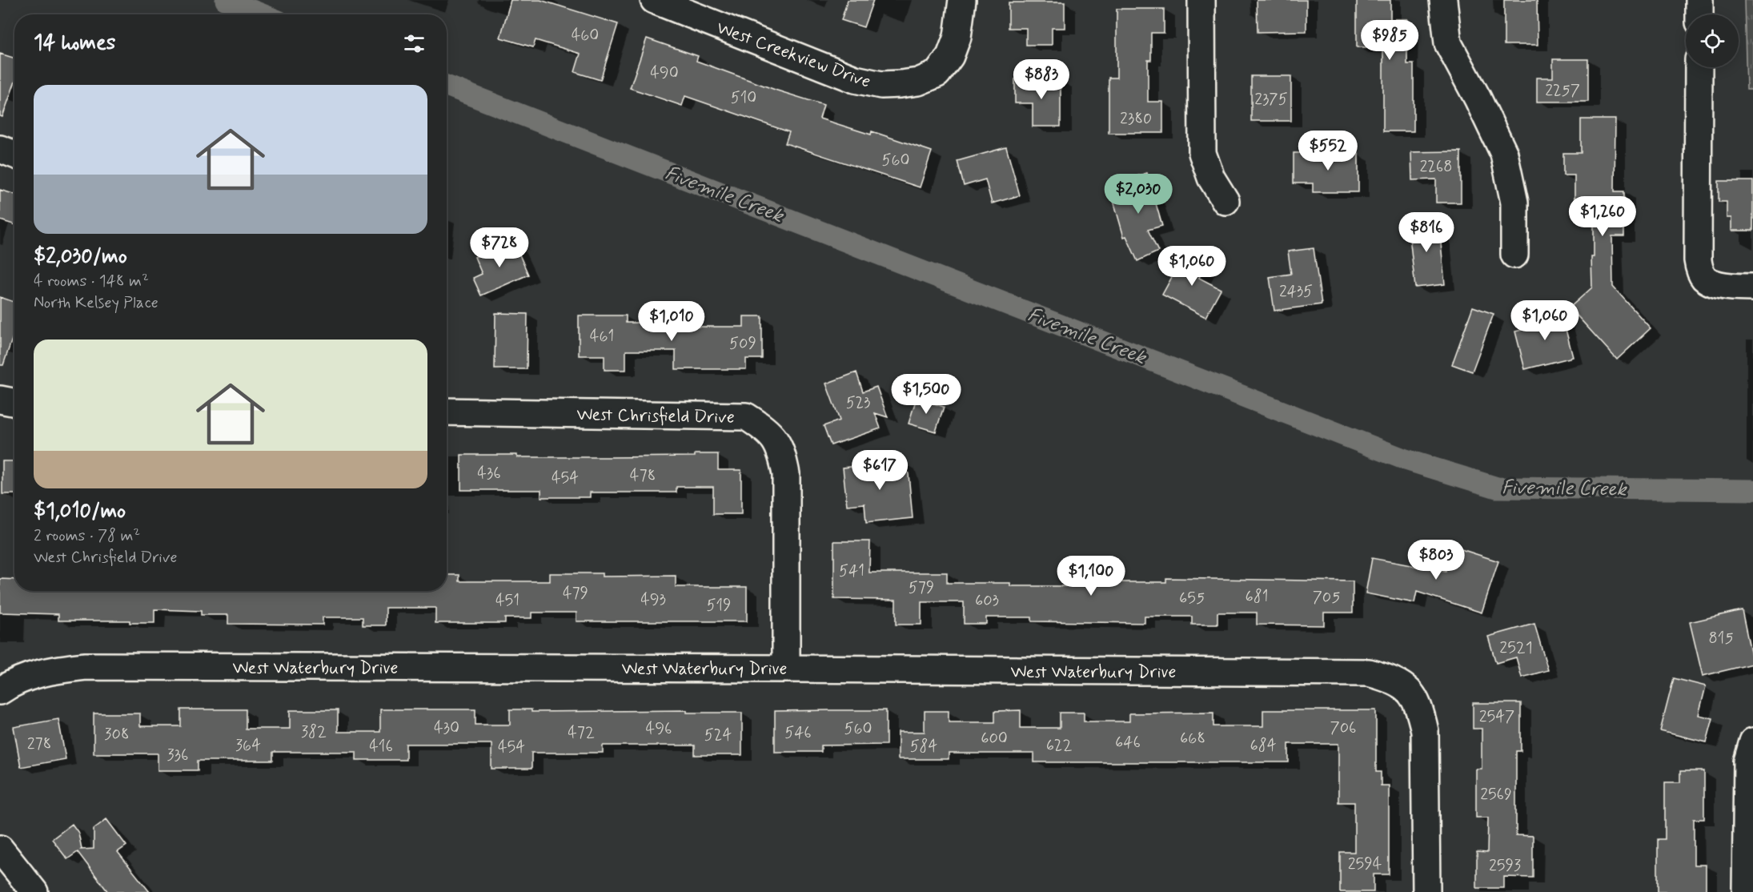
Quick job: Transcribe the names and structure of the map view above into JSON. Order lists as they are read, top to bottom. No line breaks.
{"streets":{"street":["West Creekview Drive","West Chrisfield Drive","West Waterbury Drive"]},"crossings":[["West Chrisfield Drive","West Waterbury Drive"]],"water":["Fivemile Creek"],"house_numbers":["460","490","2257","510","2375","2380","560","2268","2435","461","509","523","436","478","454","541","579","479","681","705","655","493","451","603","519","815","2521","2547","430","706","496","560","382","472","546","308","524","600","668","646","278","364","622","684","416","584","454","336","2569","2594","2593"],"page":{"heading":"14 homes","price":["$985","$883","$552","$2,030","$1,260","$816","$728","$1,060","$1,060","$1,010","$1,500","$617","$803","$1,100"],"list":[{"name":"$2,030/mo","note":"4 rooms · 148 m² · North Kelsey Place"},{"name":"$1,010/mo","note":"2 rooms · 78 m² · West Chrisfield Drive"}]}}
